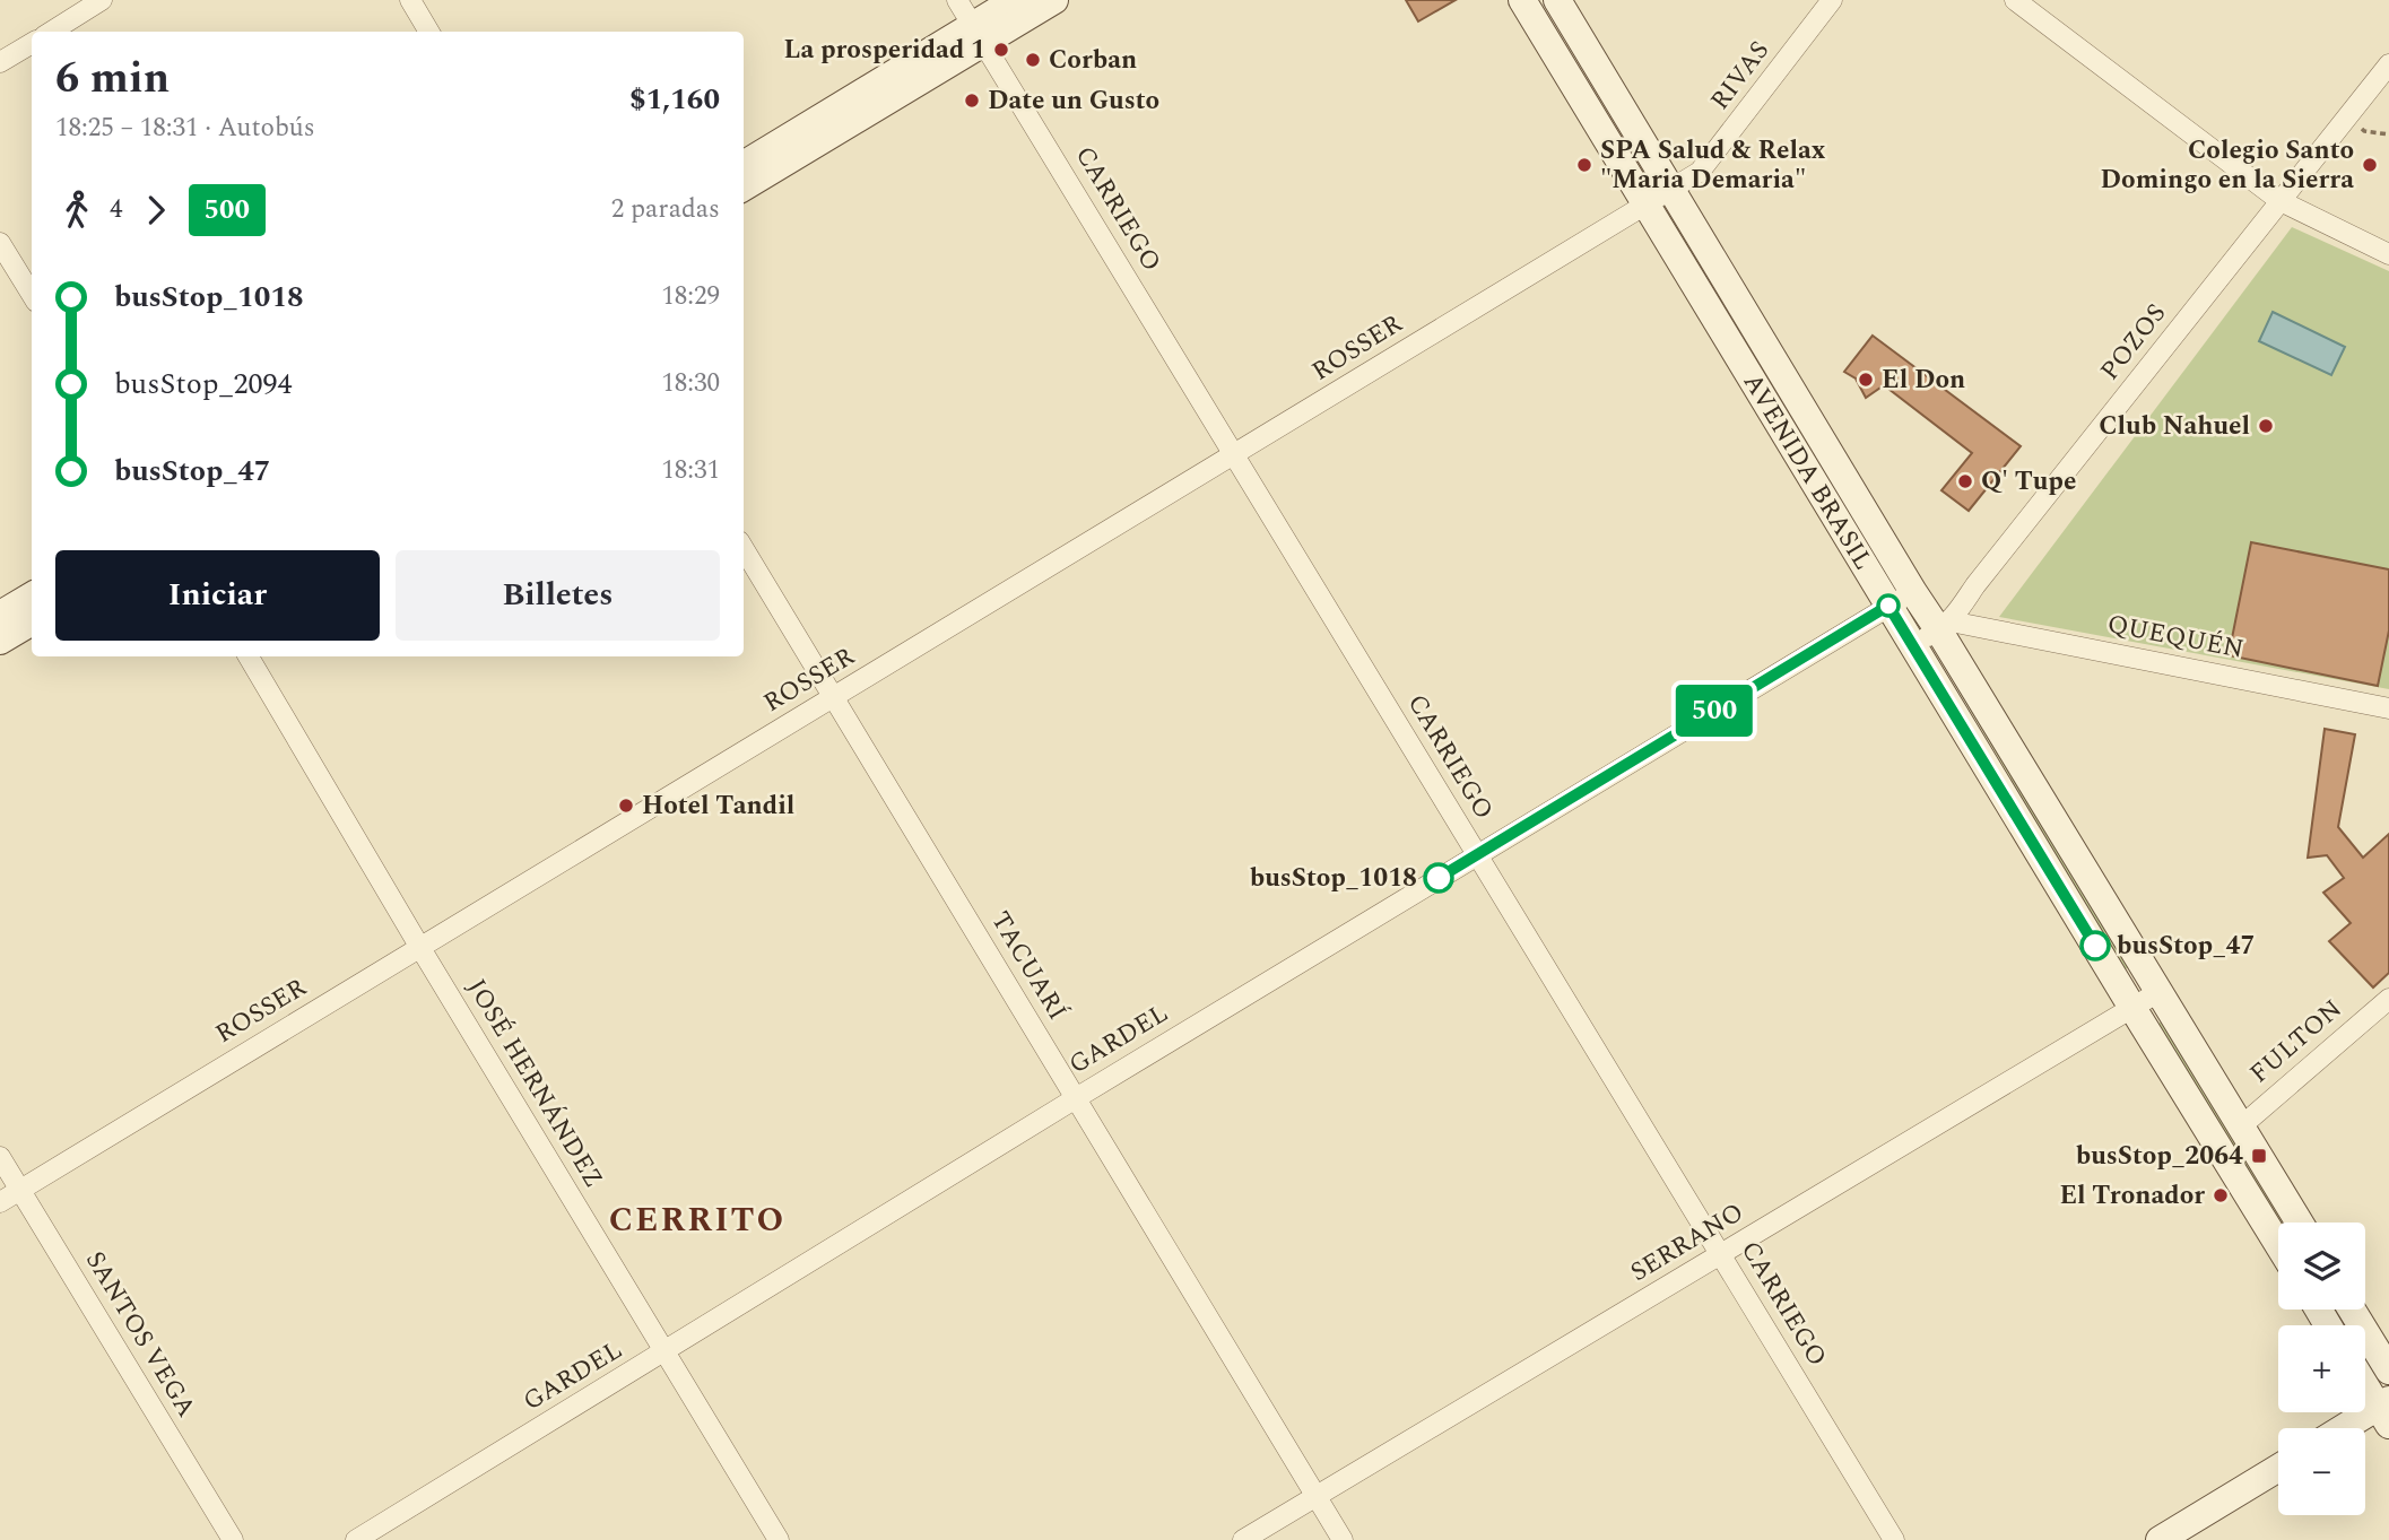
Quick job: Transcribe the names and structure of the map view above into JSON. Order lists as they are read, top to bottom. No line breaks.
{"streets":{"main road":["AVENIDA BRASIL"],"street":["RIVAS","CARRIEGO","POZOS","ROSSER","QUEQUÉN","TACUARÍ","GARDEL","FULTON","JOSÉ HERNÁNDEZ","SERRANO","SANTOS VEGA"]},"crossings":[["RIVAS","ROSSER"],["RIVAS","AVENIDA BRASIL"],["CARRIEGO","ROSSER"],["CARRIEGO","GARDEL"],["CARRIEGO","SERRANO"],["POZOS","AVENIDA BRASIL"],["POZOS","QUEQUÉN"],["ROSSER","AVENIDA BRASIL"],["ROSSER","TACUARÍ"],["ROSSER","JOSÉ HERNÁNDEZ"],["ROSSER","SANTOS VEGA"],["AVENIDA BRASIL","QUEQUÉN"],["AVENIDA BRASIL","GARDEL"],["AVENIDA BRASIL","FULTON"],["AVENIDA BRASIL","SERRANO"],["TACUARÍ","GARDEL"],["TACUARÍ","SERRANO"],["GARDEL","JOSÉ HERNÁNDEZ"]],"districts":["CERRITO"],"places":{"other":["La prosperidad 1","Corban","Date un Gusto","SPA Salud & Relax \"Maria Demaria\"","Colegio Santo Domingo en la Sierra","El Don","Club Nahuel","Q' Tupe","Hotel Tandil","busStop_1018","busStop_47","El Tronador"],"transit":["busStop_2064"]},"lines":["bus line 500"],"page":{"on_map":"500","heading":["6 min","18:25 – 18:31 · Autobús","$1,160"],"legs":["4","500","2 paradas"],"list":[{"name":"busStop_1018","value":"18:29"},{"name":"busStop_2094","value":"18:30"},{"name":"busStop_47","value":"18:31"}],"buttons":["Iniciar","Billetes"],"map_buttons":["+","−"]}}
